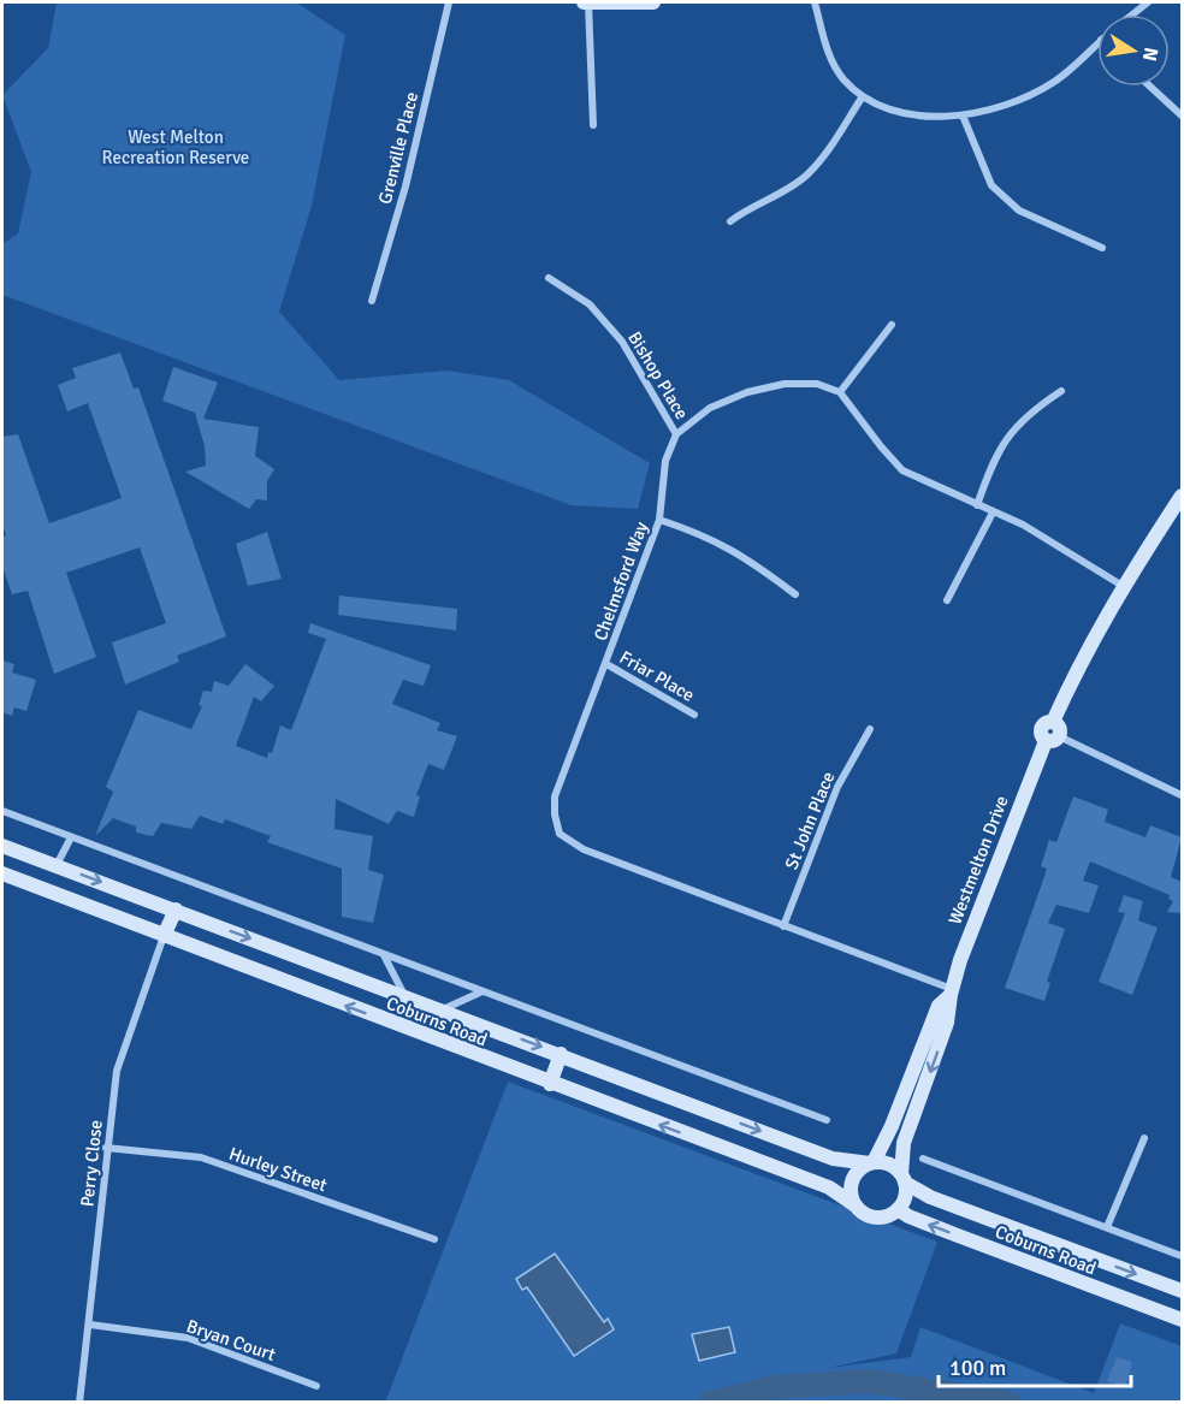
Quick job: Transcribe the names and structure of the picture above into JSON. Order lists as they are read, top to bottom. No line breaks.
{"streets":{"street":["Grenville Place","Bishop Place","Chelmsford Way","Friar Place","St John Place","Westmelton Drive","Coburns Road","Perry Close","Hurley Street","Bryan Court"]},"crossings":[["Bishop Place","Chelmsford Way"],["Chelmsford Way","Friar Place"],["Chelmsford Way","St John Place"],["Chelmsford Way","Westmelton Drive"],["Westmelton Drive","Coburns Road"],["Coburns Road","Perry Close"],["Perry Close","Hurley Street"],["Perry Close","Bryan Court"]],"parks":["West Melton Recreation Reserve"],"scale_bar":"100 m","north":"right"}
